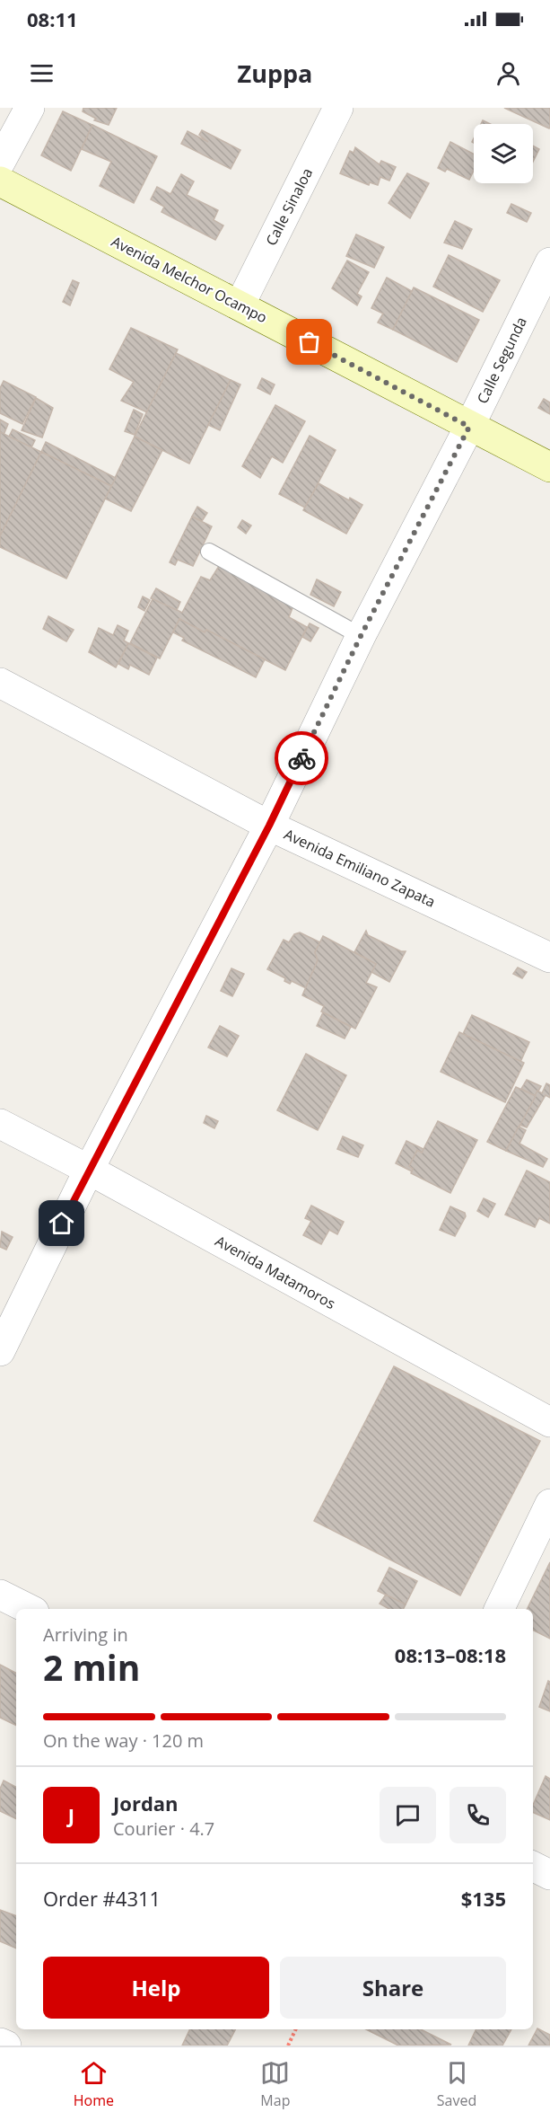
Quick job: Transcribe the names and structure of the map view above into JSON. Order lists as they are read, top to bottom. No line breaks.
{"streets":{"main road":["Avenida Melchor Ocampo"],"street":["Calle Sinaloa","Calle Segunda","Avenida Emiliano Zapata","Avenida Matamoros"]},"crossings":[["Calle Sinaloa","Avenida Melchor Ocampo"],["Avenida Melchor Ocampo","Calle Segunda"],["Calle Segunda","Avenida Emiliano Zapata"],["Calle Segunda","Avenida Matamoros"]],"page":{"status":"08:11","header":"Zuppa","heading":["2 min","Arriving in","08:13–08:18"],"panel":["Jordan","Courier · 4.7","Order #4311","$135"],"bar":"On the way · 120 m","round":"J","buttons":["Help","Share"],"tabs":["Home","Map","Saved"]}}
